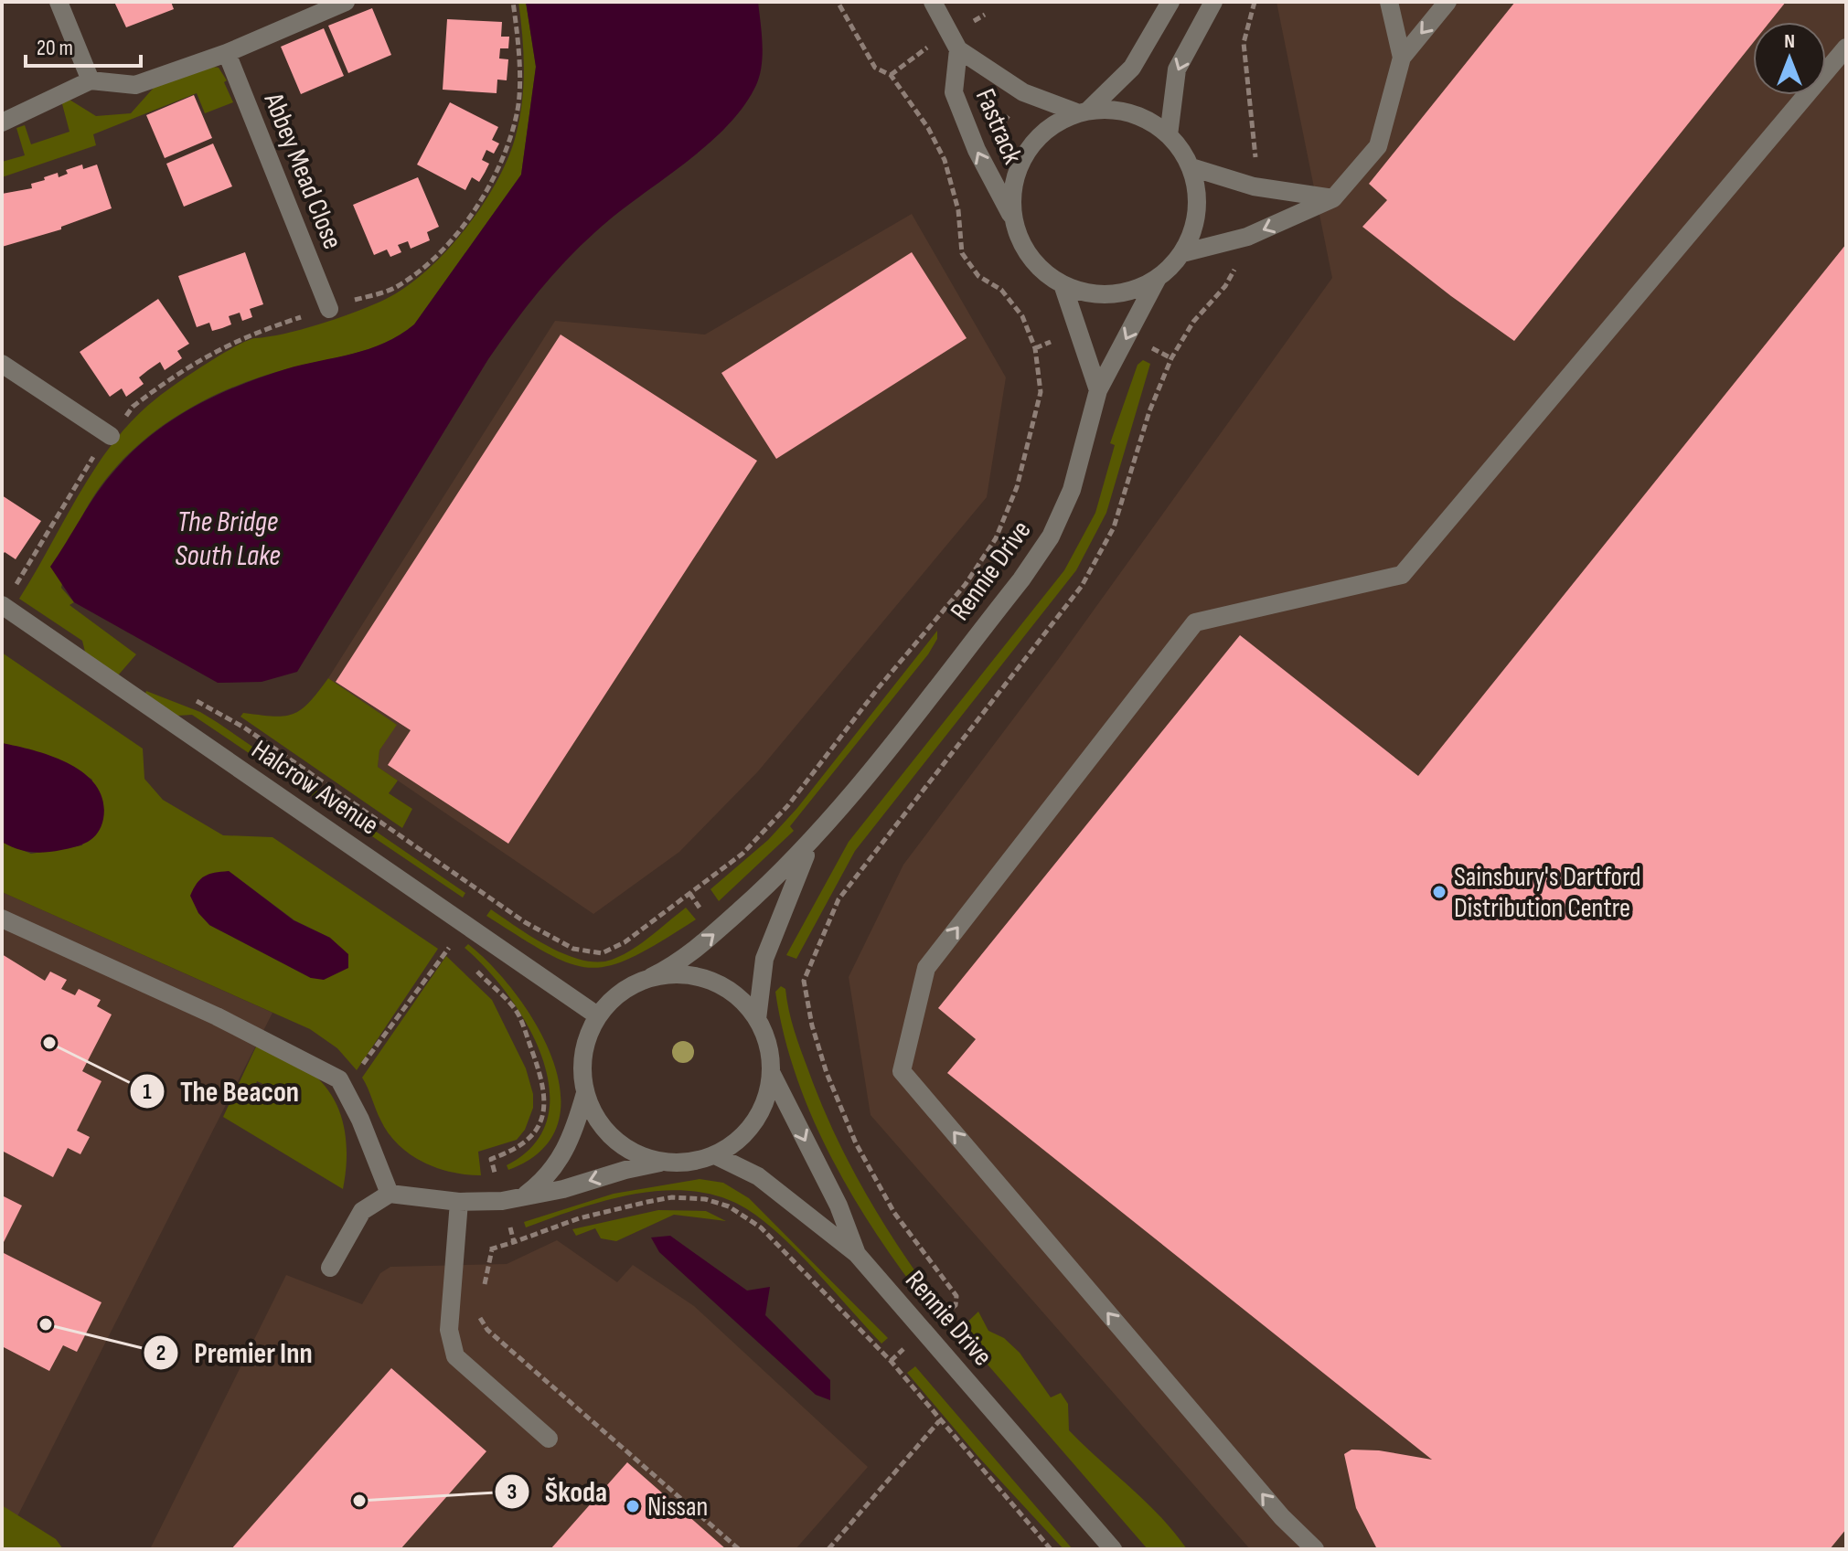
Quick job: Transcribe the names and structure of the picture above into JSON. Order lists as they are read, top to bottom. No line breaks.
{"streets":{"street":["Fastrack","Abbey Mead Close","Rennie Drive","Halcrow Avenue"]},"crossings":[["Fastrack","Rennie Drive"],["Rennie Drive","Halcrow Avenue"]],"one_way":["Fastrack"],"water":["The Bridge South Lake"],"places":["Sainsbury's Dartford Distribution Centre","The Beacon","Premier Inn","Škoda","Nissan"],"scale_bar":"20 m","north":"top"}
